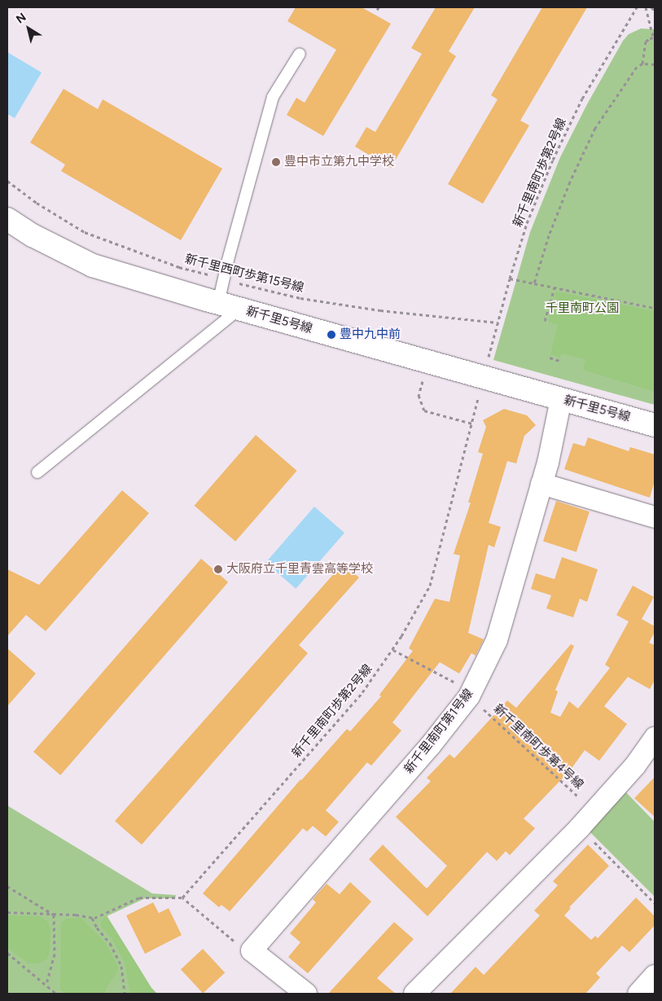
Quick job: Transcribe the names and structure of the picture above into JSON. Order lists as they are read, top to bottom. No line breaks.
{"streets":{"street":["新千里5号線","新千里南町第1号線"],"path":["新千里南町歩第2号線","新千里西町歩第15号線","新千里南町歩第4号線"]},"crossings":[["新千里南町歩第2号線","新千里西町歩第15号線"],["新千里南町歩第2号線","新千里南町歩第4号線"],["新千里5号線","新千里南町第1号線"],["新千里南町第1号線","新千里南町歩第4号線"]],"parks":["千里南町公園"],"places":["豊中市立第九中学校","豊中九中前","大阪府立千里青雲高等学校"],"north":"top left"}
